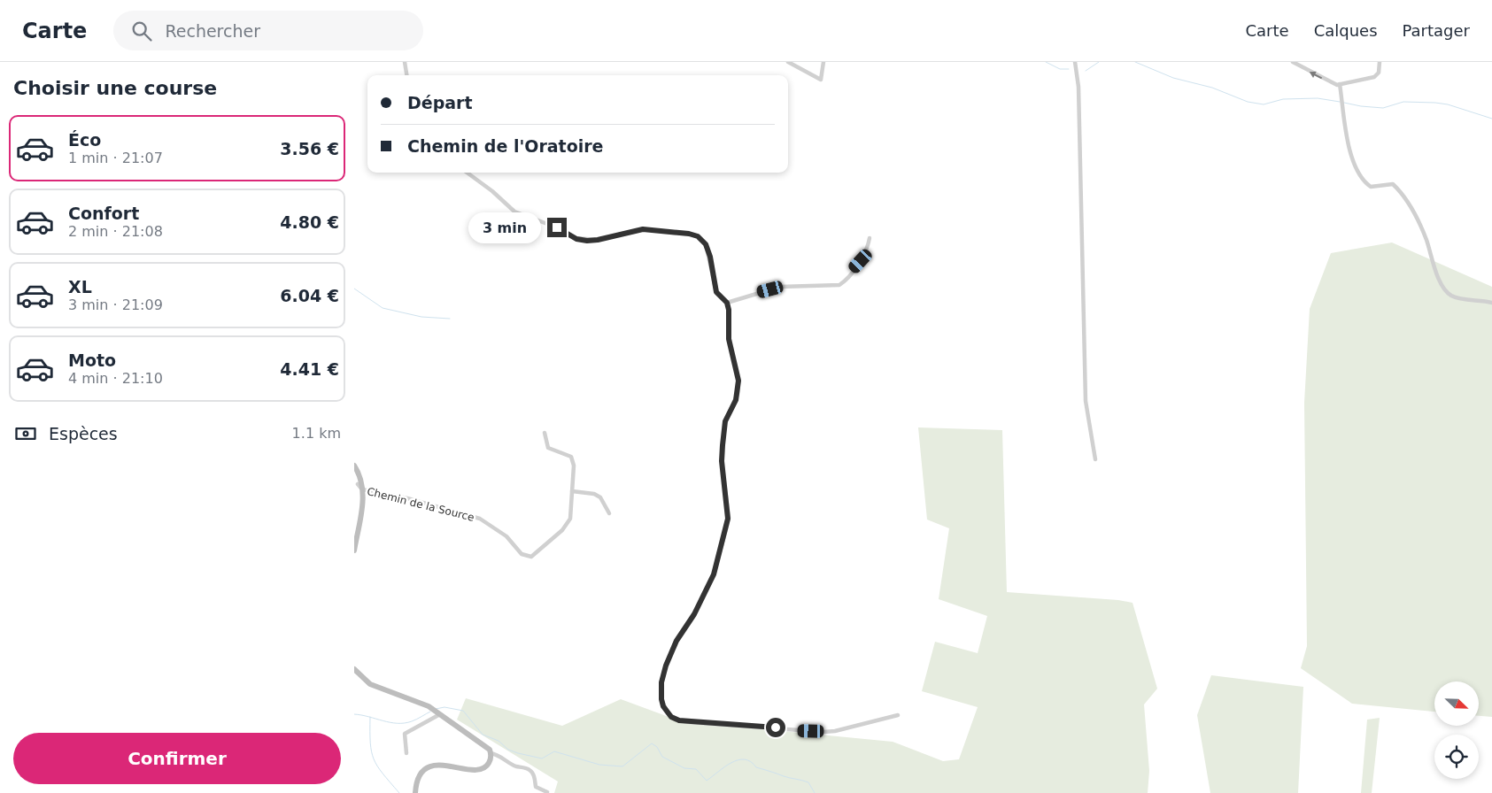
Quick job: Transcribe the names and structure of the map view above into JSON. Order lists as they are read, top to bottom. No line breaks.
{"streets":{"street":["Chemin de la Source"]},"north":"bottom right","page":{"header":"Carte","search":"Rechercher","nav":["Carte","Calques","Partager"],"heading":"Choisir une course","banner":["Départ","Chemin de l'Oratoire"],"list":[{"name":"Éco","note":"1 min · 21:07","value":"3.56 €"},{"name":"Confort","note":"2 min · 21:08","value":"4.80 €"},{"name":"XL","note":"3 min · 21:09","value":"6.04 €"},{"name":"Moto","note":"4 min · 21:10","value":"4.41 €"}],"bubble":"3 min","pay":["Espèces","1.1 km"],"buttons":"Confirmer"}}
